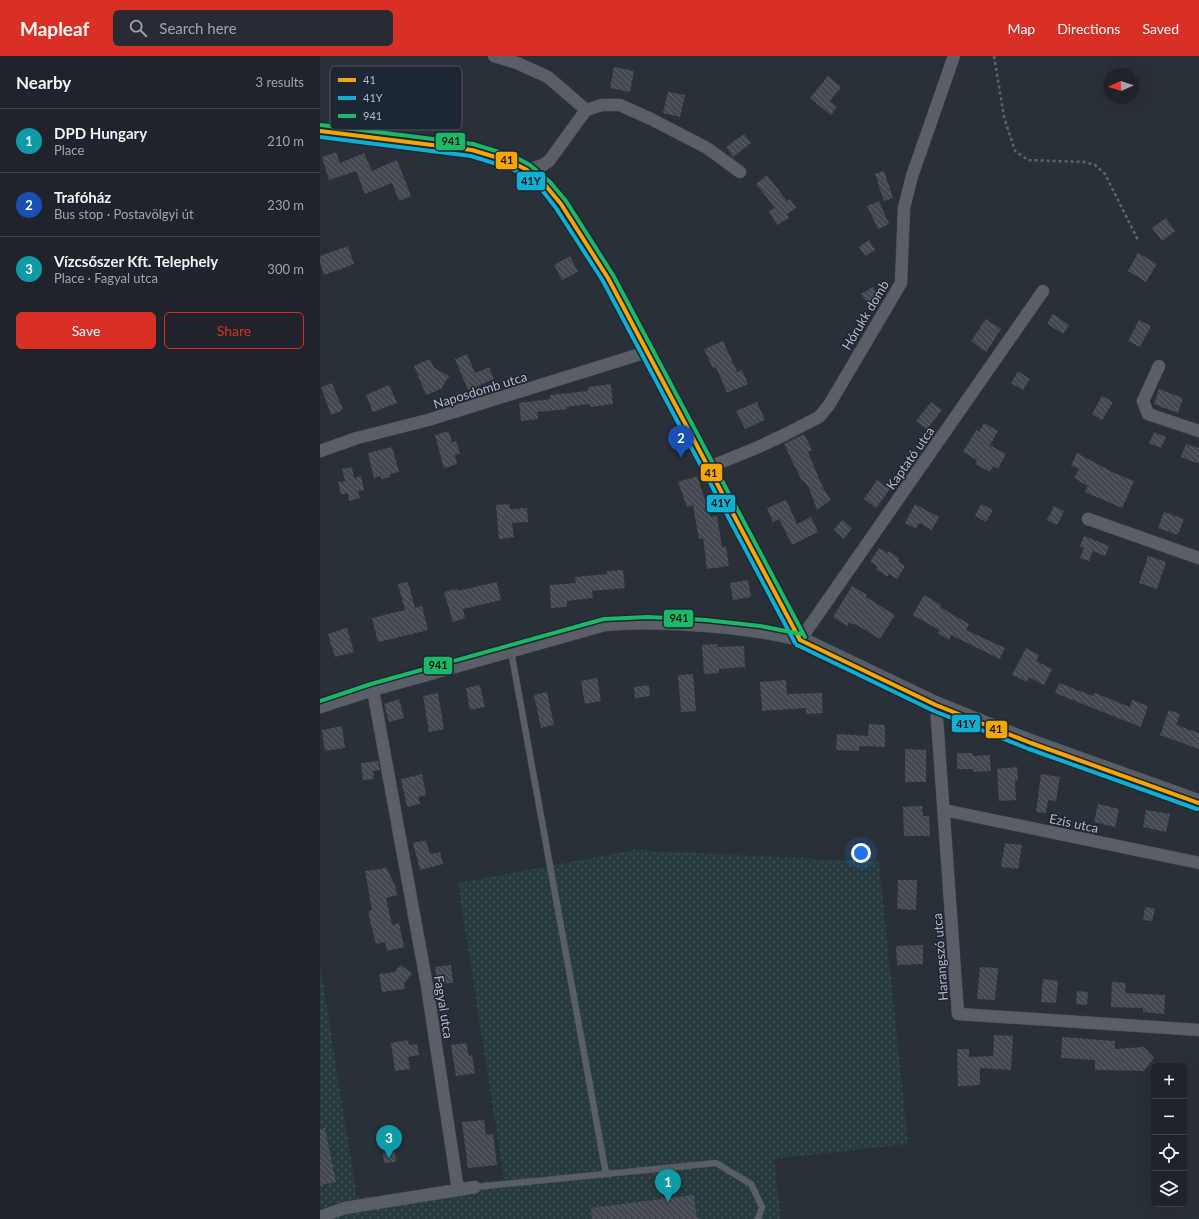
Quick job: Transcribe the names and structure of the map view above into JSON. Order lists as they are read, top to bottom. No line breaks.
{"streets":{"street":["Hórukk domb","Naposdomb utca","Kaptató utca","Ezis utca","Harangszó utca","Fagyal utca"]},"crossings":[["Ezis utca","Harangszó utca"]],"lines":["transit line 941","transit line 41","transit line 41Y"],"legend":["41","41Y","941"],"north":"left","page":{"header":"Mapleaf","search":"Search here","nav":["Map","Directions","Saved"],"heading":["Nearby","3 results"],"list":[{"mark":"1","name":"DPD Hungary","note":"Place","value":"210 m"},{"mark":"2","name":"Trafóház","note":"Bus stop · Postavölgyi út","value":"230 m"},{"mark":"3","name":"Vízcsőszer Kft. Telephely","note":"Place · Fagyal utca","value":"300 m"}],"buttons":["Save","Share"],"pins":["2","3","1"],"map_buttons":["+","−"]}}
